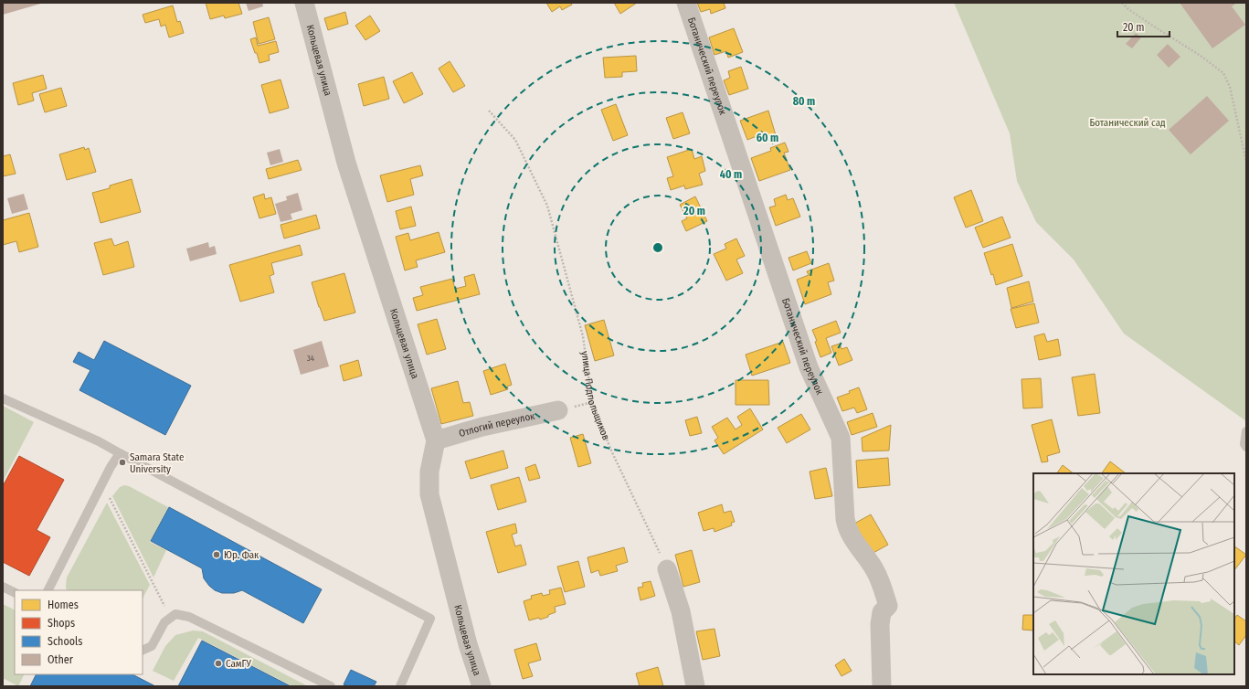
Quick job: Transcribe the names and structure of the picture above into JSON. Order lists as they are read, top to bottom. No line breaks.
{"streets":{"street":["Кольцевая улица","Ботанический переулок","Отлогий переулок"],"path":["улица Подпольщиков"]},"crossings":[["Кольцевая улица","Отлогий переулок"]],"parks":["Ботанический сад"],"places":["Samara State University","Юр. Фак","СамГУ"],"house_numbers":["34"],"legend":["Homes","Shops","Schools","Other"],"scale_bar":"20 m","rings":["80 m","60 m","40 m","20 m"]}
